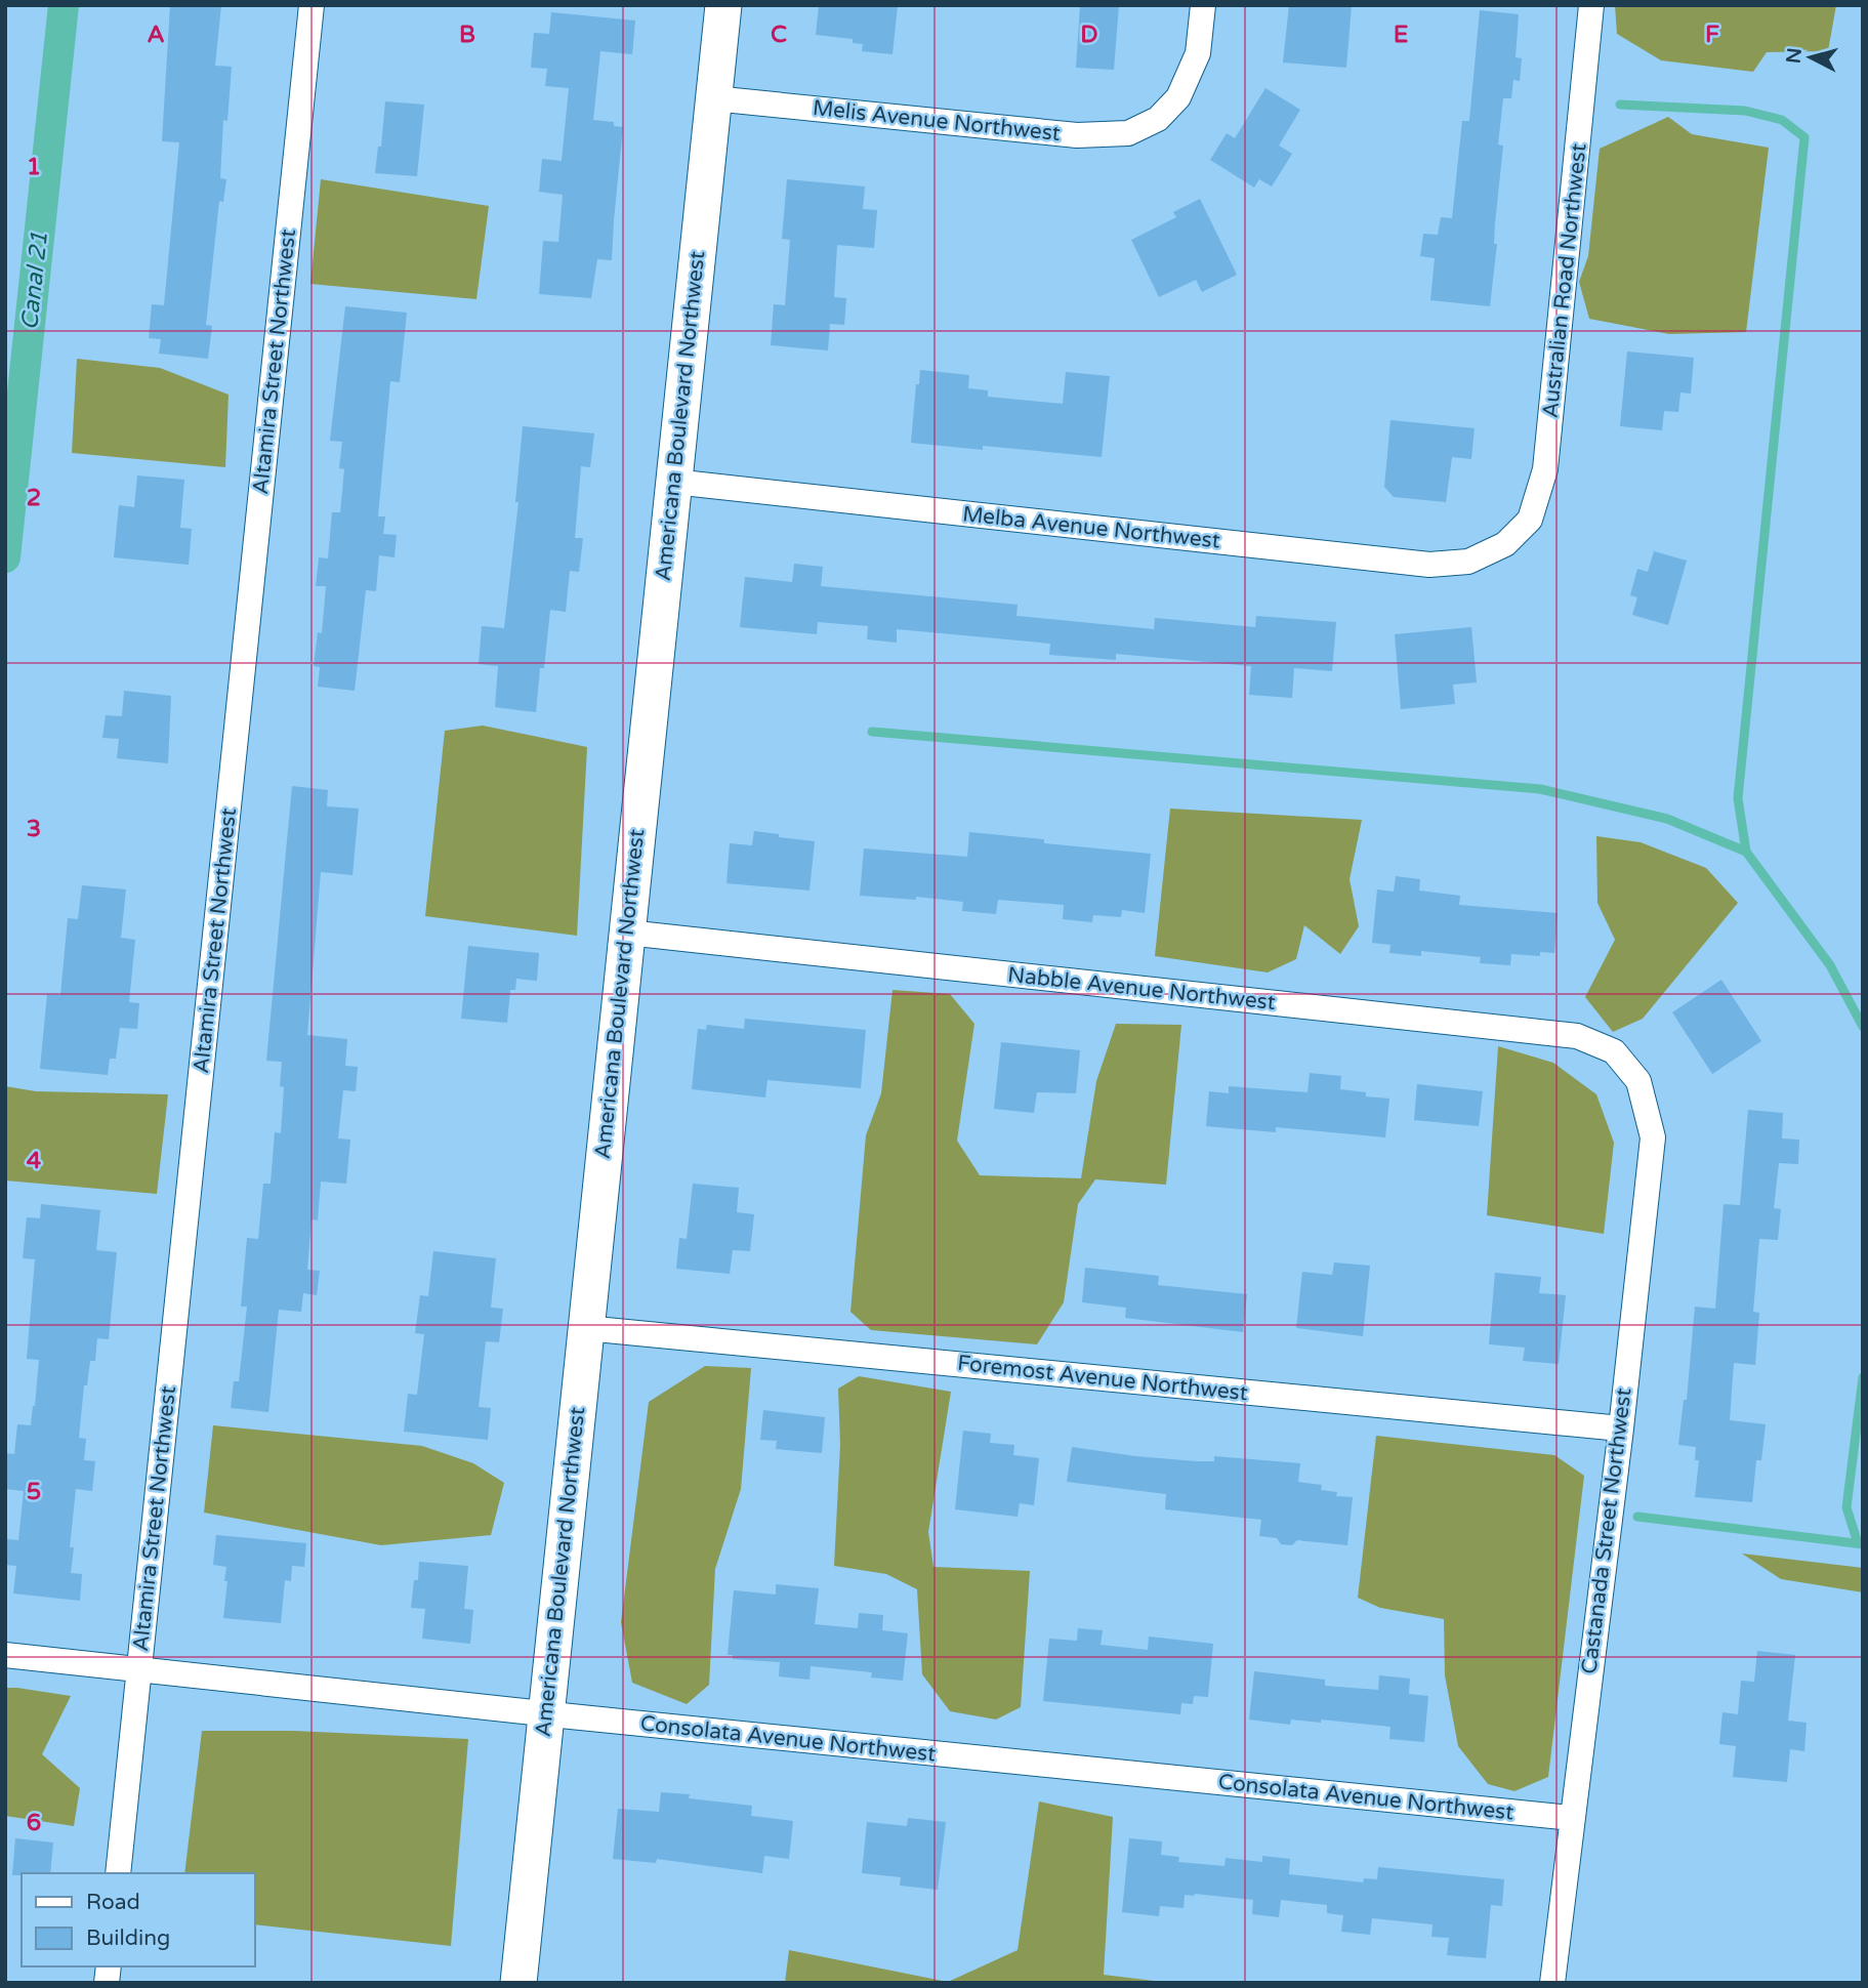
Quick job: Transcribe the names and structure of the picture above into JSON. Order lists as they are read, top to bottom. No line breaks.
{"streets":{"street":["Melis Avenue Northwest","Australian Road Northwest","Altamira Street Northwest","Americana Boulevard Northwest","Melba Avenue Northwest","Nabble Avenue Northwest","Foremost Avenue Northwest","Castanada Street Northwest","Consolata Avenue Northwest"]},"crossings":[["Melis Avenue Northwest","Americana Boulevard Northwest"],["Australian Road Northwest","Melba Avenue Northwest"],["Altamira Street Northwest","Consolata Avenue Northwest"],["Americana Boulevard Northwest","Melba Avenue Northwest"],["Americana Boulevard Northwest","Nabble Avenue Northwest"],["Americana Boulevard Northwest","Foremost Avenue Northwest"],["Americana Boulevard Northwest","Consolata Avenue Northwest"],["Nabble Avenue Northwest","Castanada Street Northwest"],["Foremost Avenue Northwest","Castanada Street Northwest"],["Castanada Street Northwest","Consolata Avenue Northwest"]],"water":["Canal 21"],"legend":["Road","Building"],"north":"left","grid":{"columns":["A","B","C","D","E","F"],"rows":["1","2","3","4","5","6"]}}
